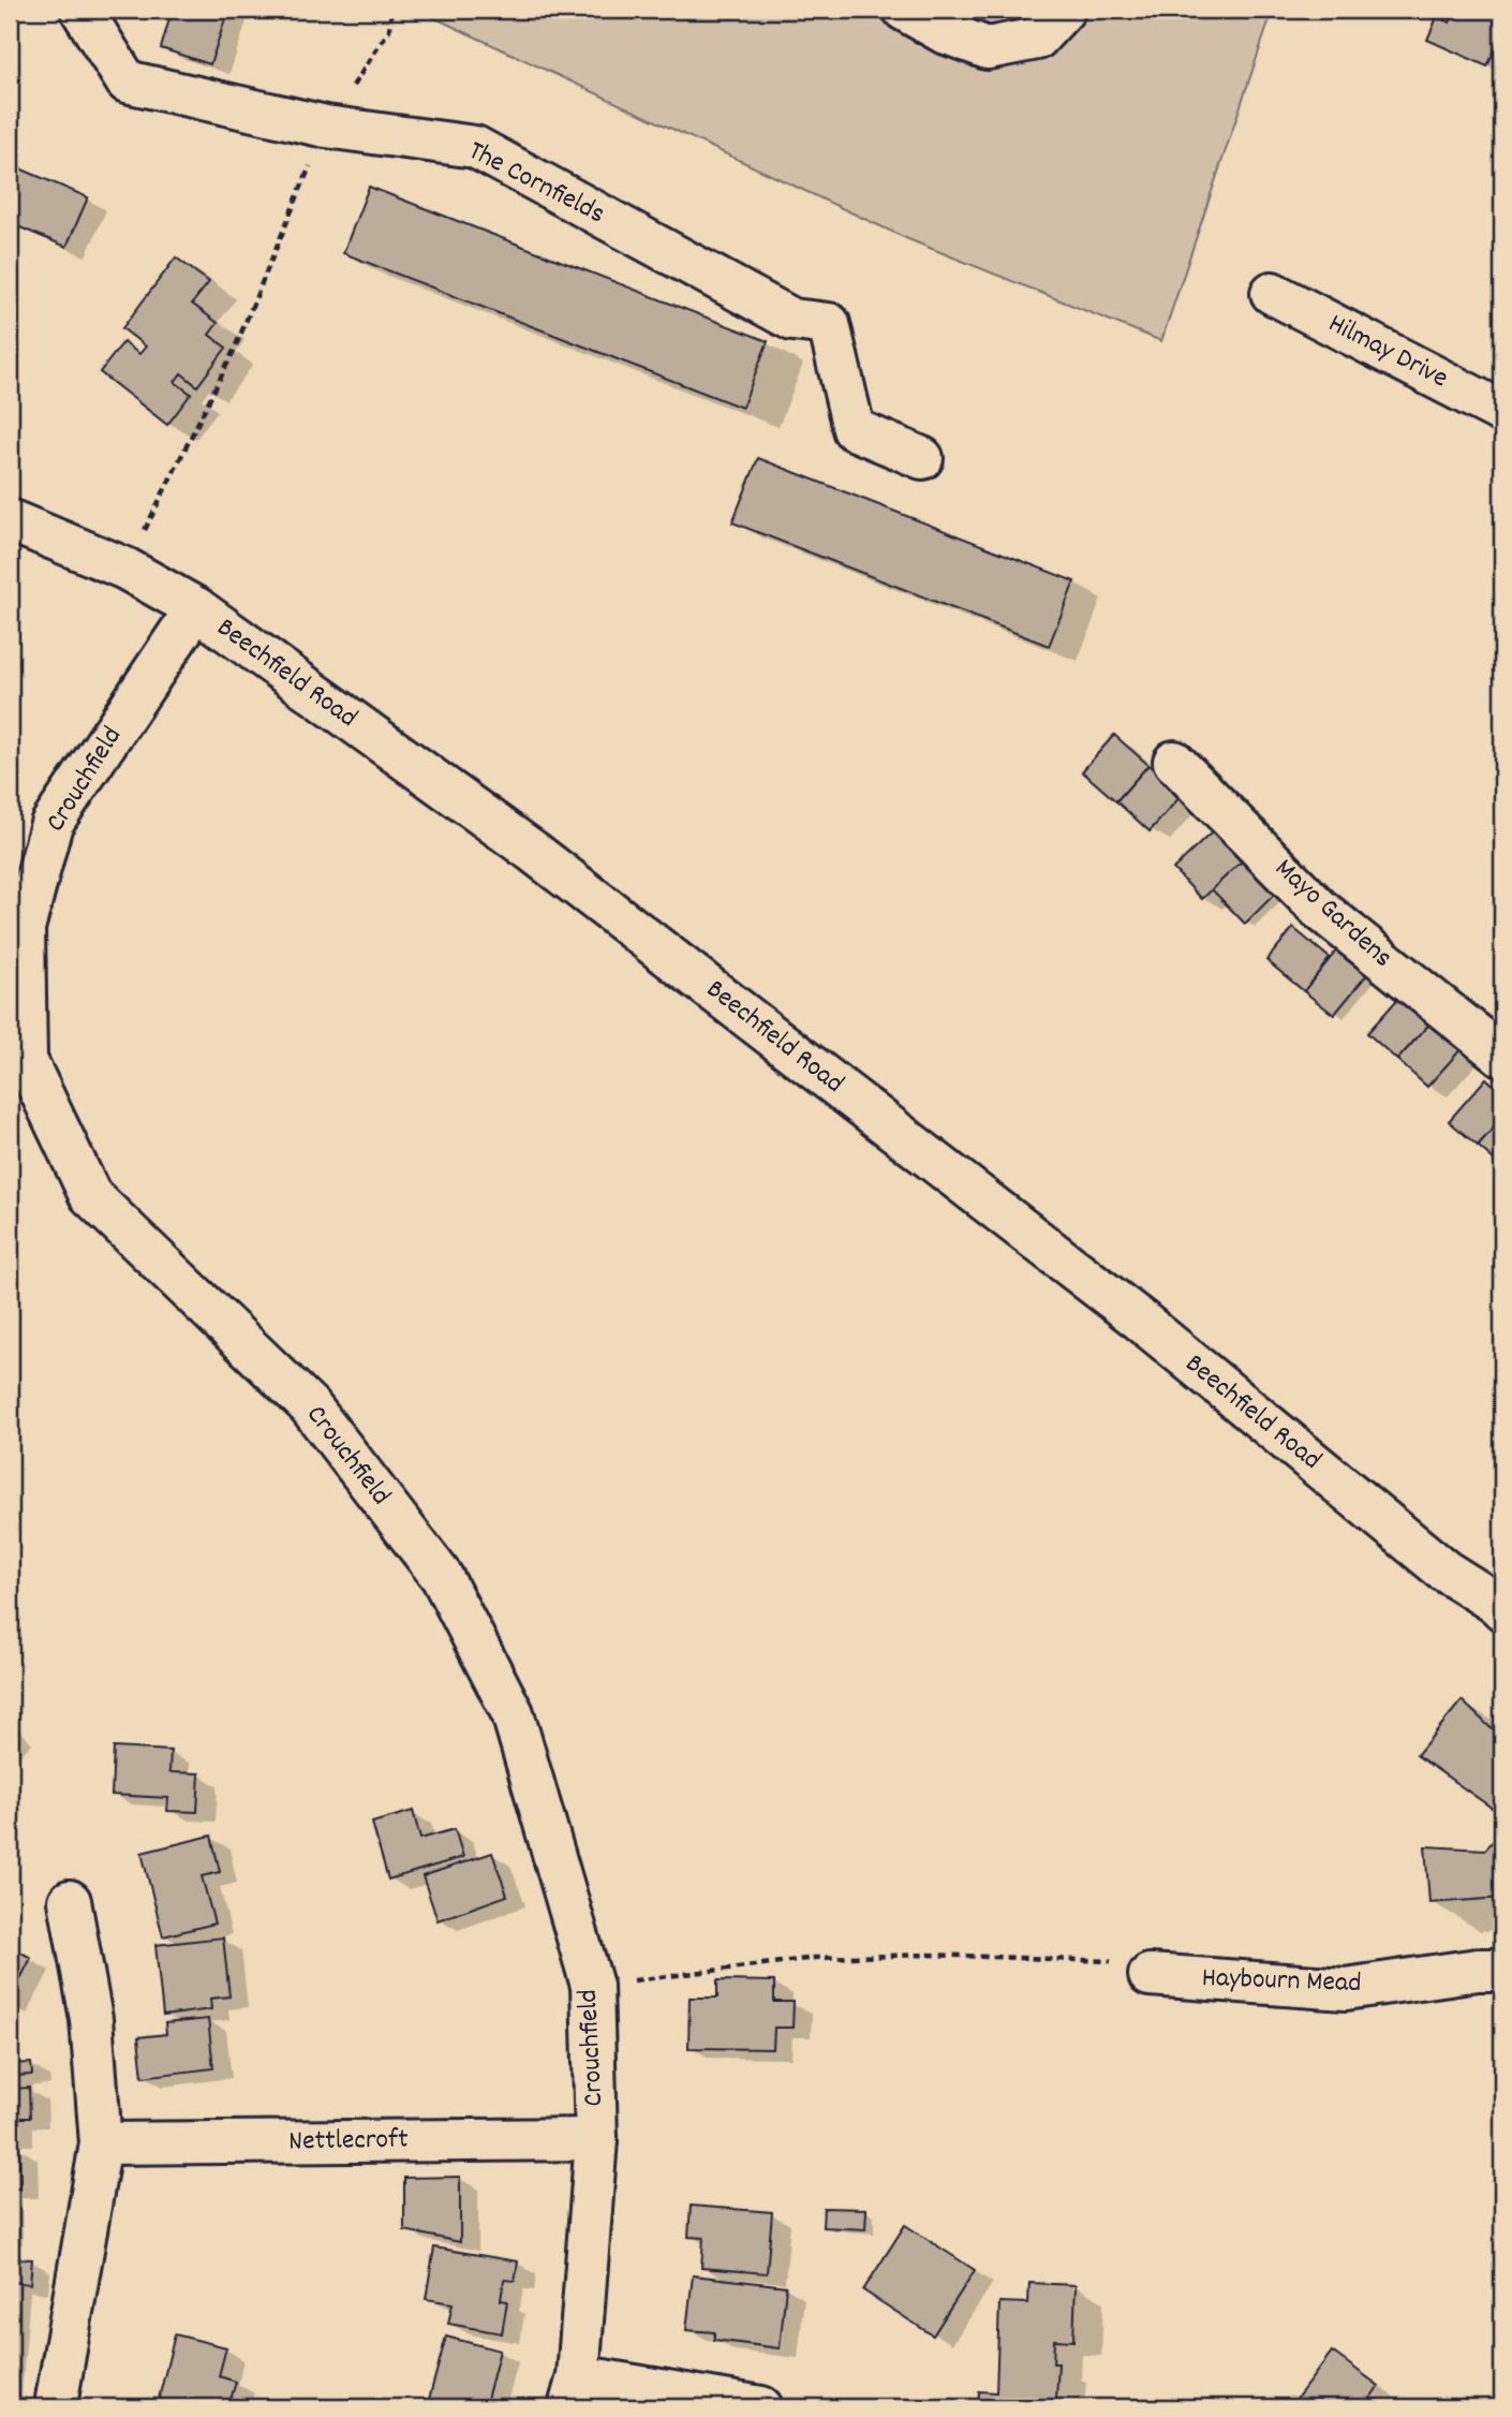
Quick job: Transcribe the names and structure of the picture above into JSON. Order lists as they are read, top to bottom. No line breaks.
{"streets":{"street":["The Cornfields","Hilmay Drive","Beechfield Road","Crouchfield","Mayo Gardens","Haybourn Mead","Nettlecroft"]},"crossings":[["Beechfield Road","Crouchfield"],["Crouchfield","Nettlecroft"]]}
